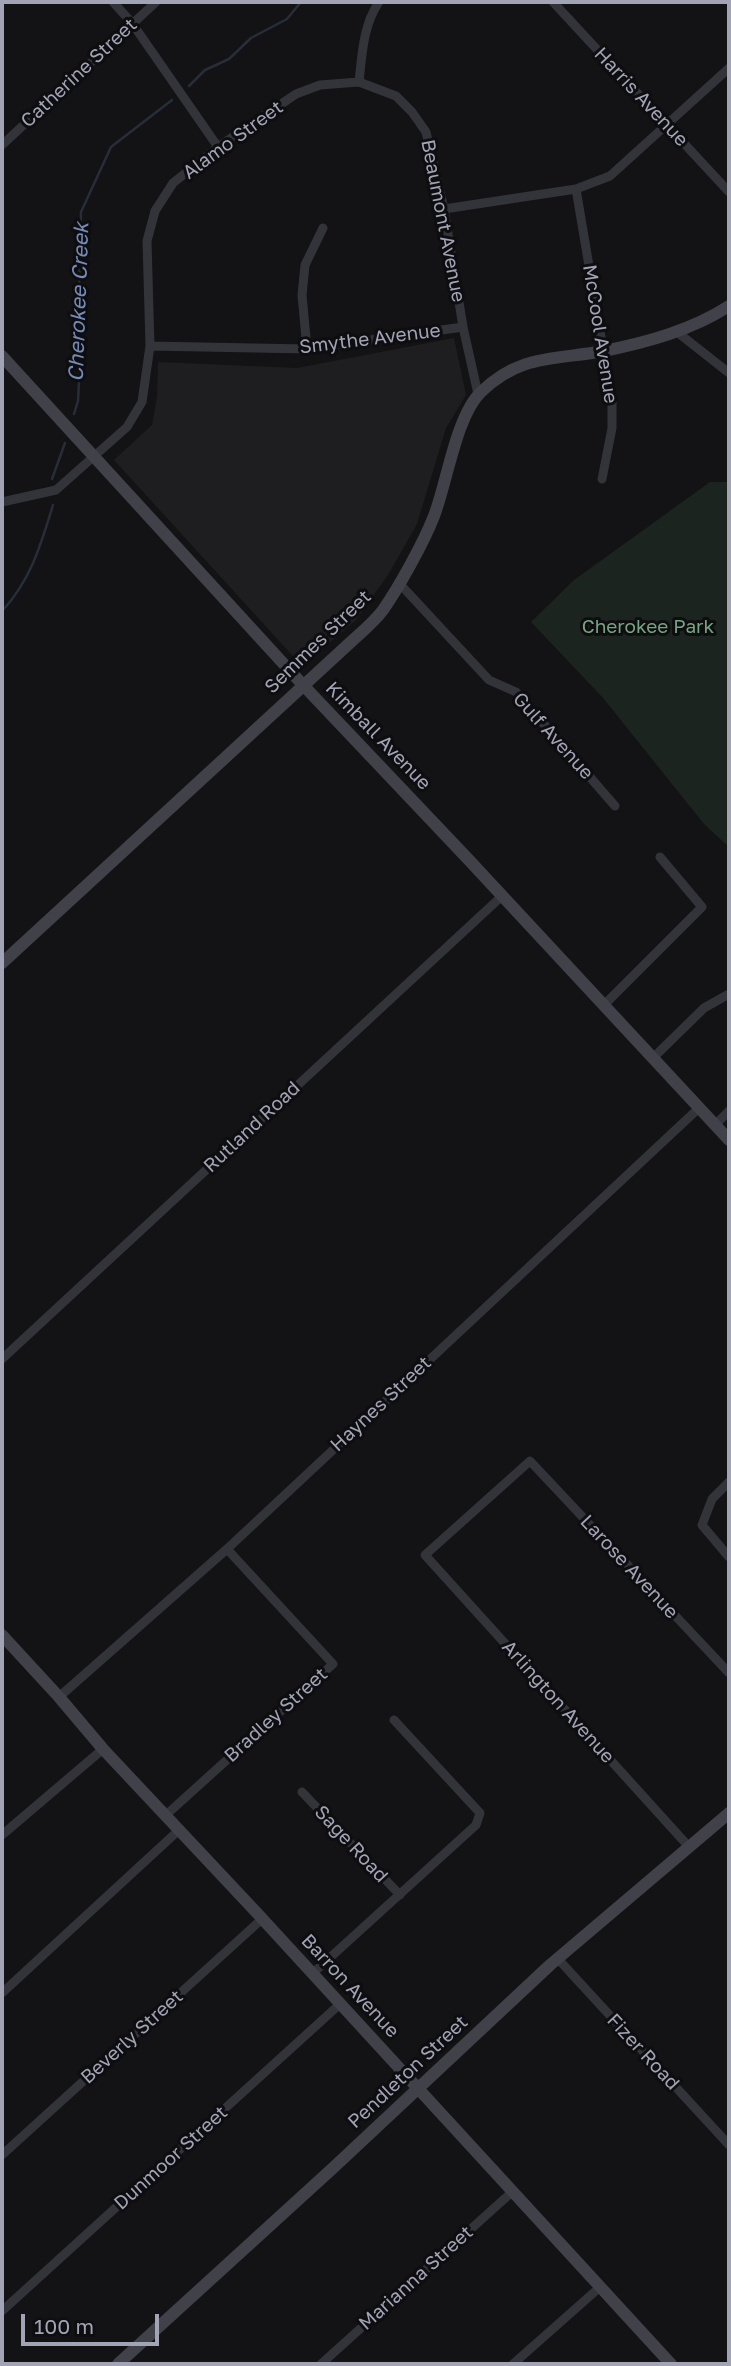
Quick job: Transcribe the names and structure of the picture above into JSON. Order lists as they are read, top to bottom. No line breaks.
{"streets":{"main road":["Semmes Street","Kimball Avenue","Barron Avenue","Pendleton Street"],"street":["Catherine Street","Harris Avenue","Alamo Street","Beaumont Avenue","McCool Avenue","Smythe Avenue","Gulf Avenue","Rutland Road","Haynes Street","Larose Avenue","Arlington Avenue","Bradley Street","Sage Road","Beverly Street","Fizer Road","Dunmoor Street","Marianna Street"]},"crossings":[["Alamo Street","Beaumont Avenue"],["Alamo Street","Smythe Avenue"],["Alamo Street","Kimball Avenue"],["Beaumont Avenue","Smythe Avenue"],["Beaumont Avenue","Semmes Street"],["McCool Avenue","Semmes Street"],["Semmes Street","Kimball Avenue"],["Semmes Street","Gulf Avenue"],["Kimball Avenue","Rutland Road"],["Kimball Avenue","Haynes Street"],["Haynes Street","Bradley Street"],["Haynes Street","Barron Avenue"],["Larose Avenue","Arlington Avenue"],["Arlington Avenue","Pendleton Street"],["Bradley Street","Barron Avenue"],["Barron Avenue","Beverly Street"],["Barron Avenue","Pendleton Street"],["Barron Avenue","Dunmoor Street"],["Barron Avenue","Marianna Street"],["Fizer Road","Pendleton Street"]],"water":["Cherokee Creek"],"parks":["Cherokee Park"],"scale_bar":"100 m"}
